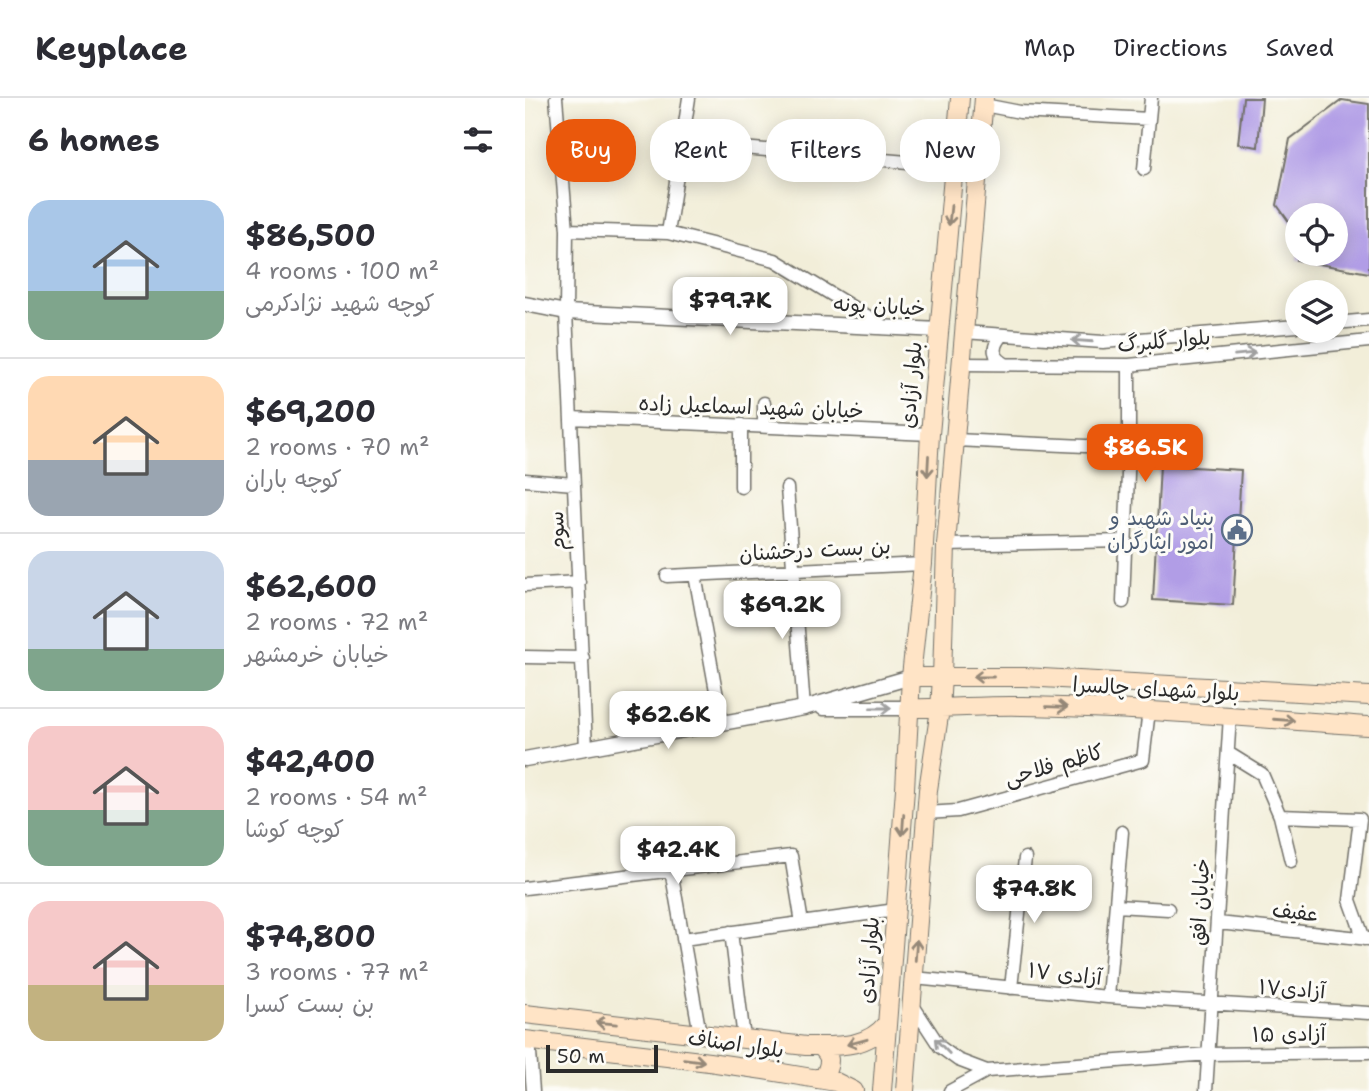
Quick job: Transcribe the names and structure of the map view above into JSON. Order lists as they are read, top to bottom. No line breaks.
{"streets":{"main road":["بلوار آزادی","بلوار شهدای چالسرا","بلوار اصناف"],"street":["خیابان پونه","بلوار گلبرگ","خیابان شهید اسماعیل زاده","سوم","بن بست درخشنان","کاظم فلاحی","خیابان افق","عفیف","آزادی ۱۷","آزادی۱۷","آزادی ۱۵"]},"crossings":[["خیابان پونه","بلوار آزادی"],["خیابان پونه","سوم"],["بلوار آزادی","خیابان شهید اسماعیل زاده"],["بلوار آزادی","بن بست درخشنان"],["بلوار آزادی","بلوار شهدای چالسرا"],["بلوار آزادی","بلوار اصناف"],["خیابان شهید اسماعیل زاده","سوم"],["بلوار شهدای چالسرا","کاظم فلاحی"],["بلوار شهدای چالسرا","خیابان افق"],["خیابان افق","عفیف"],["خیابان افق","آزادی ۱۷"],["خیابان افق","آزادی۱۷"],["خیابان افق","آزادی ۱۵"],["آزادی ۱۷","آزادی۱۷"]],"places":{"public building":["بنیاد شهید و امور ایثارگران"]},"scale_bar":"50 m","page":{"header":"Keyplace","nav":["Map","Directions","Saved"],"heading":"6 homes","chip":["Buy","Rent","Filters","New"],"list":[{"name":"$86,500","note":"4 rooms · 100 m² · کوچه شهید نژادکرمی"},{"name":"$69,200","note":"2 rooms · 70 m² · کوچه باران"},{"name":"$62,600","note":"2 rooms · 72 m² · خیابان خرمشهر"},{"name":"$42,400","note":"2 rooms · 54 m² · کوچه کوشا"},{"name":"$74,800","note":"3 rooms · 77 m² · بن بست کسرا"}],"price":["$79.7K","$86.5K","$69.2K","$62.6K","$42.4K","$74.8K"],"scale":"50 m"}}
